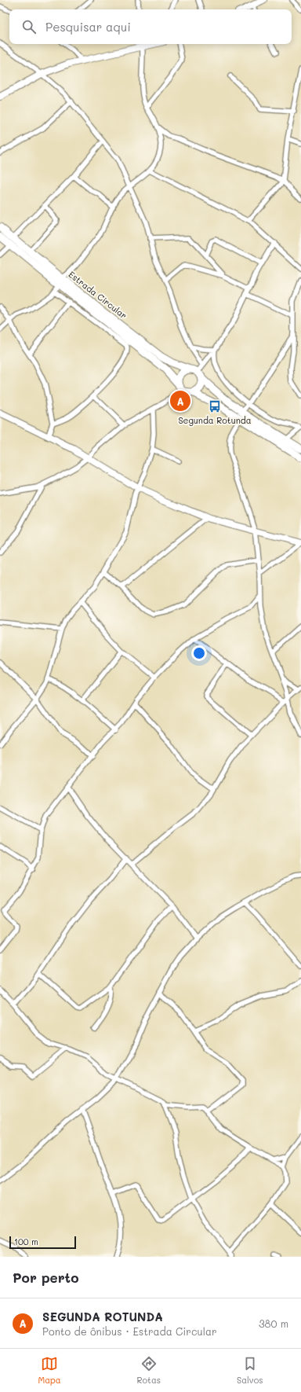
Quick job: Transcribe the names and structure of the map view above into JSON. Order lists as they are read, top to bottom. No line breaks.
{"streets":{"main road":["Estrada Circular"]},"places":{"bus stop":["Segunda Rotunda"]},"scale_bar":"100 m","page":{"search":"Pesquisar aqui","pins":"A","scale":"100 m","heading":"Por perto","list":[{"mark":"A","name":"SEGUNDA ROTUNDA","note":"Ponto de ônibus · Estrada Circular","value":"380 m"}],"nav":["Mapa","Rotas","Salvos"]}}
